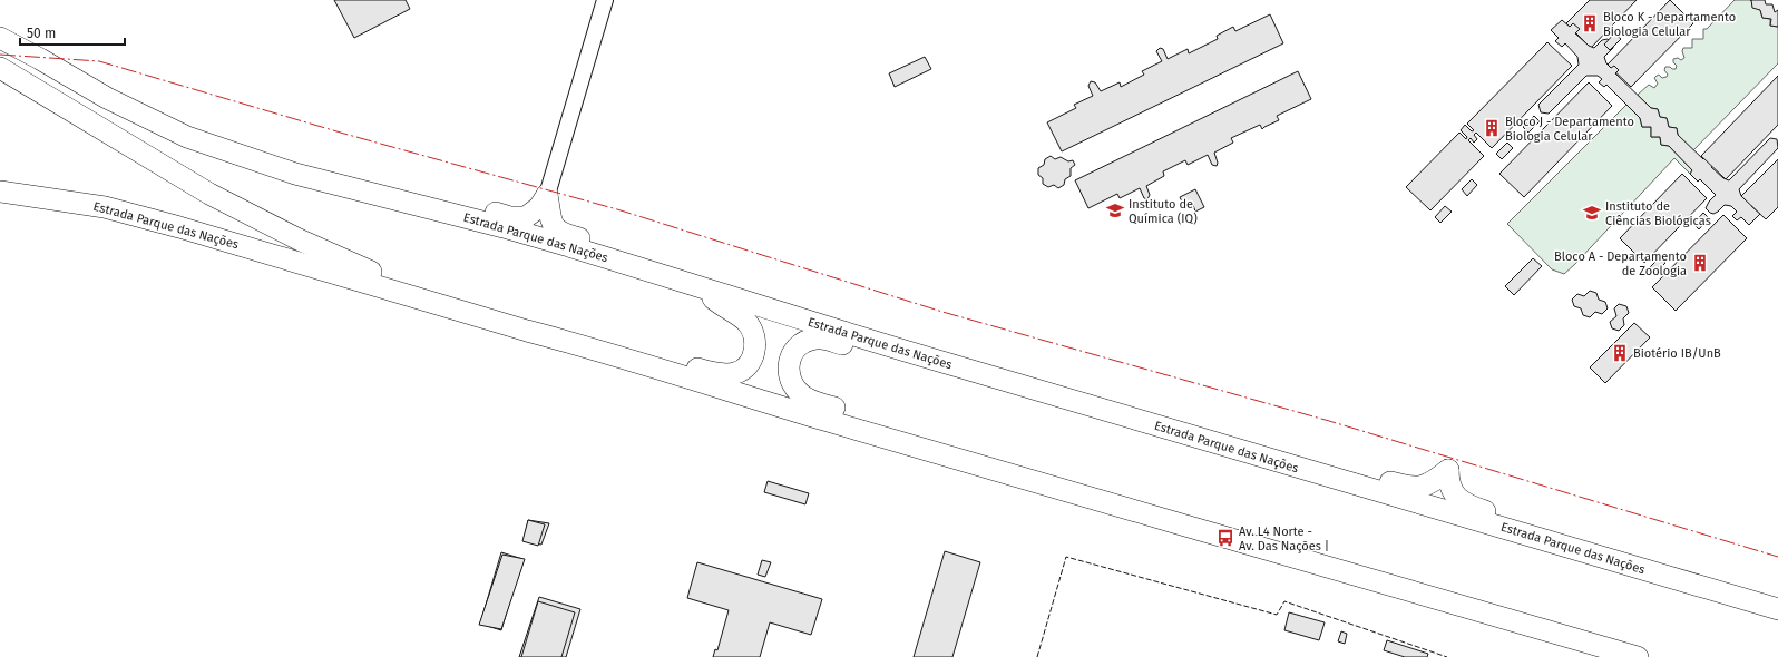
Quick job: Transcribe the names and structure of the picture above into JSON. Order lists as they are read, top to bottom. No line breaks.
{"streets":{"highway":["Estrada Parque das Nações"]},"places":{"building":["Bloco K - Departamento Biologia Celular","Bloco J - Departamento Biologia Celular","Bloco A - Departamento de Zoologia","Biotério IB/UnB"],"school or university":["Instituto de Química (IQ)","Instituto de Ciências Biológicas"],"bus stop":["Av. L4 Norte - Av. Das Nações |"]},"scale_bar":"50 m"}
